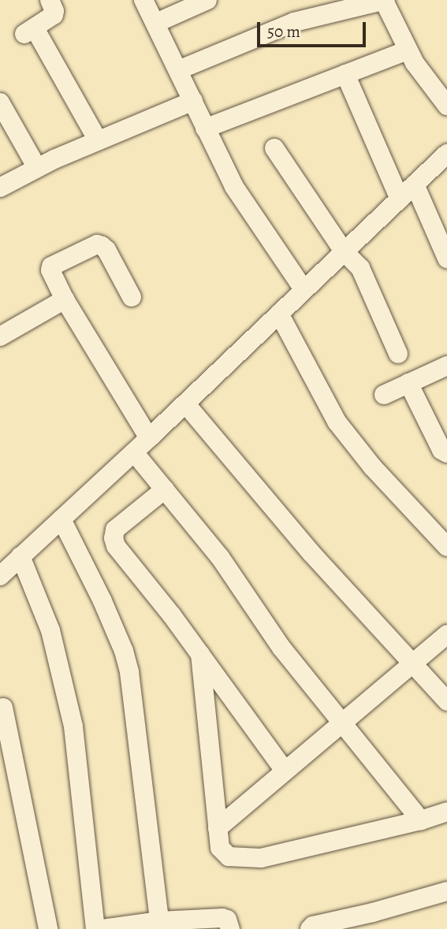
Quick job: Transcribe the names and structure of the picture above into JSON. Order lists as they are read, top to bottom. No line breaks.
{"scale_bar":"50 m"}
